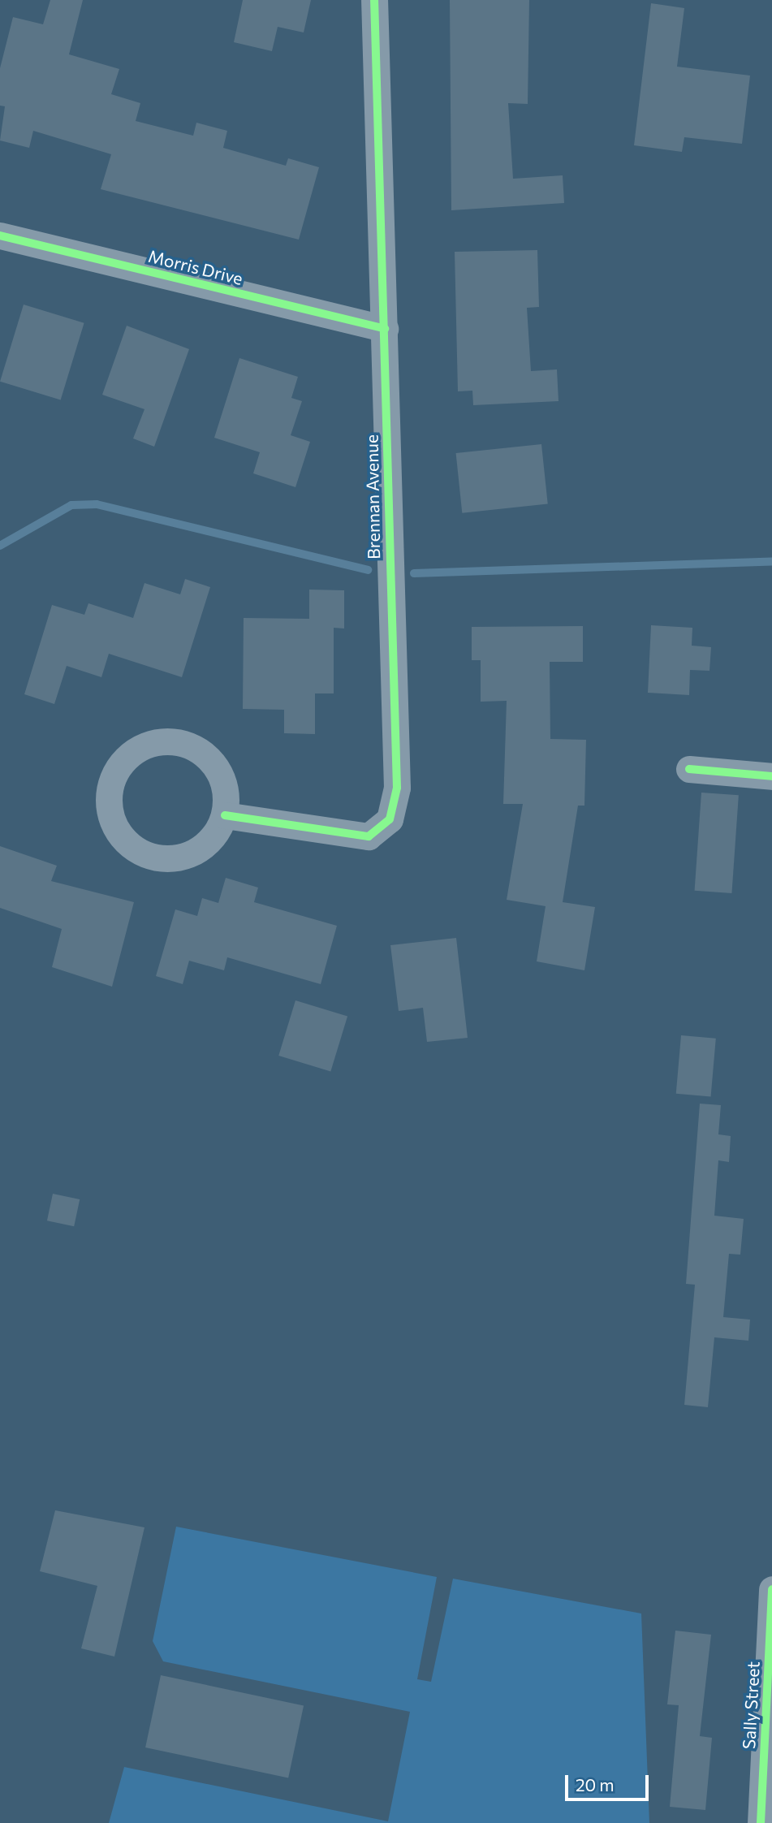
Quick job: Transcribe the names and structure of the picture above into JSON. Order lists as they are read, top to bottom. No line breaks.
{"streets":{"street":["Morris Drive","Brennan Avenue","Sally Street"]},"crossings":[["Morris Drive","Brennan Avenue"]],"scale_bar":"20 m"}
